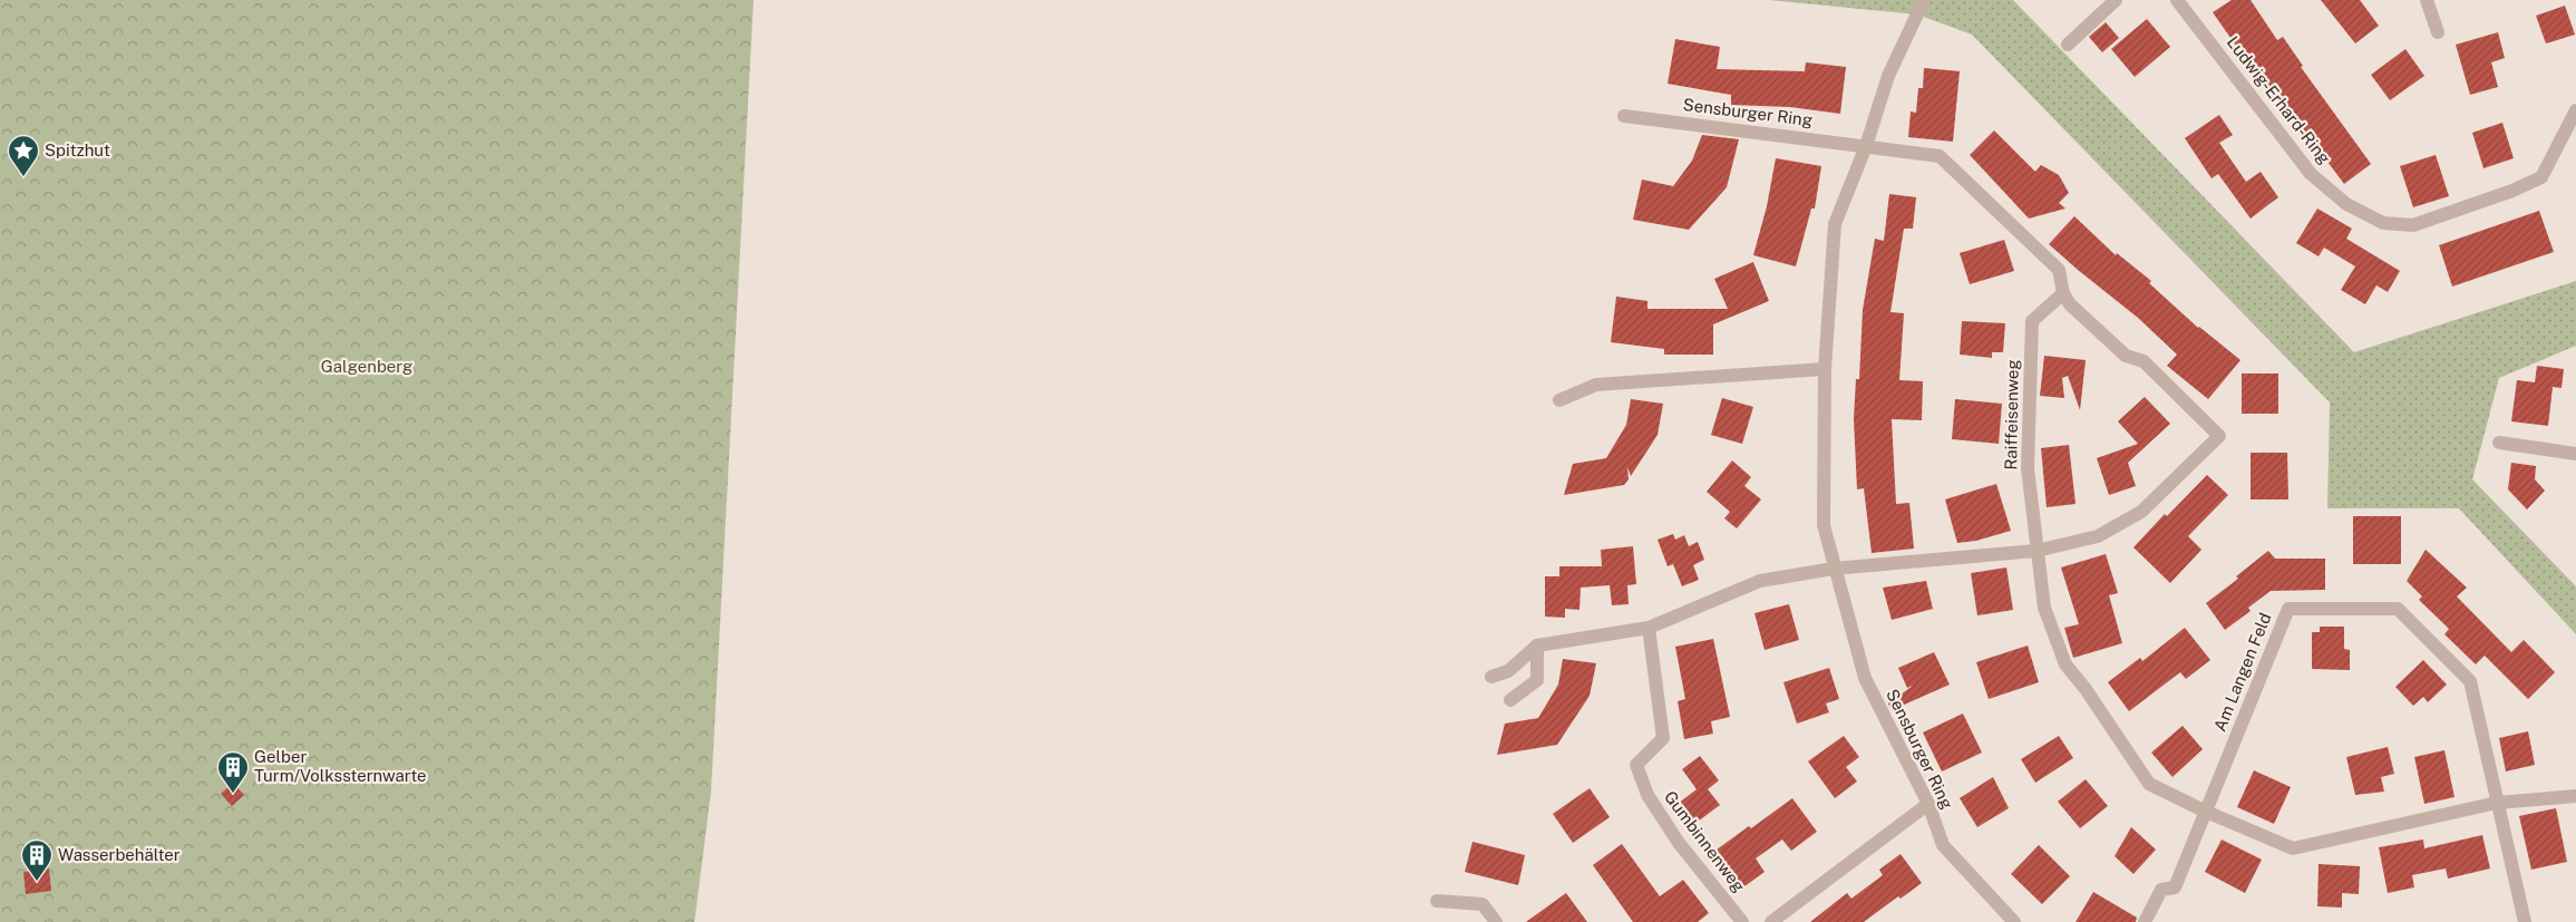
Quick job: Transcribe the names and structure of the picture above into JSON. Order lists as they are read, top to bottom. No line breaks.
{"streets":{"street":["Ludwig-Erhard-Ring","Sensburger Ring","Raiffeisenweg","Am Langen Feld","Gumbinnenweg"]},"crossings":[["Raiffeisenweg","Am Langen Feld"]],"parks":["Galgenberg"],"places":{"place":["Spitzhut"],"building":["Gelber Turm/Volkssternwarte","Wasserbehälter"]}}
